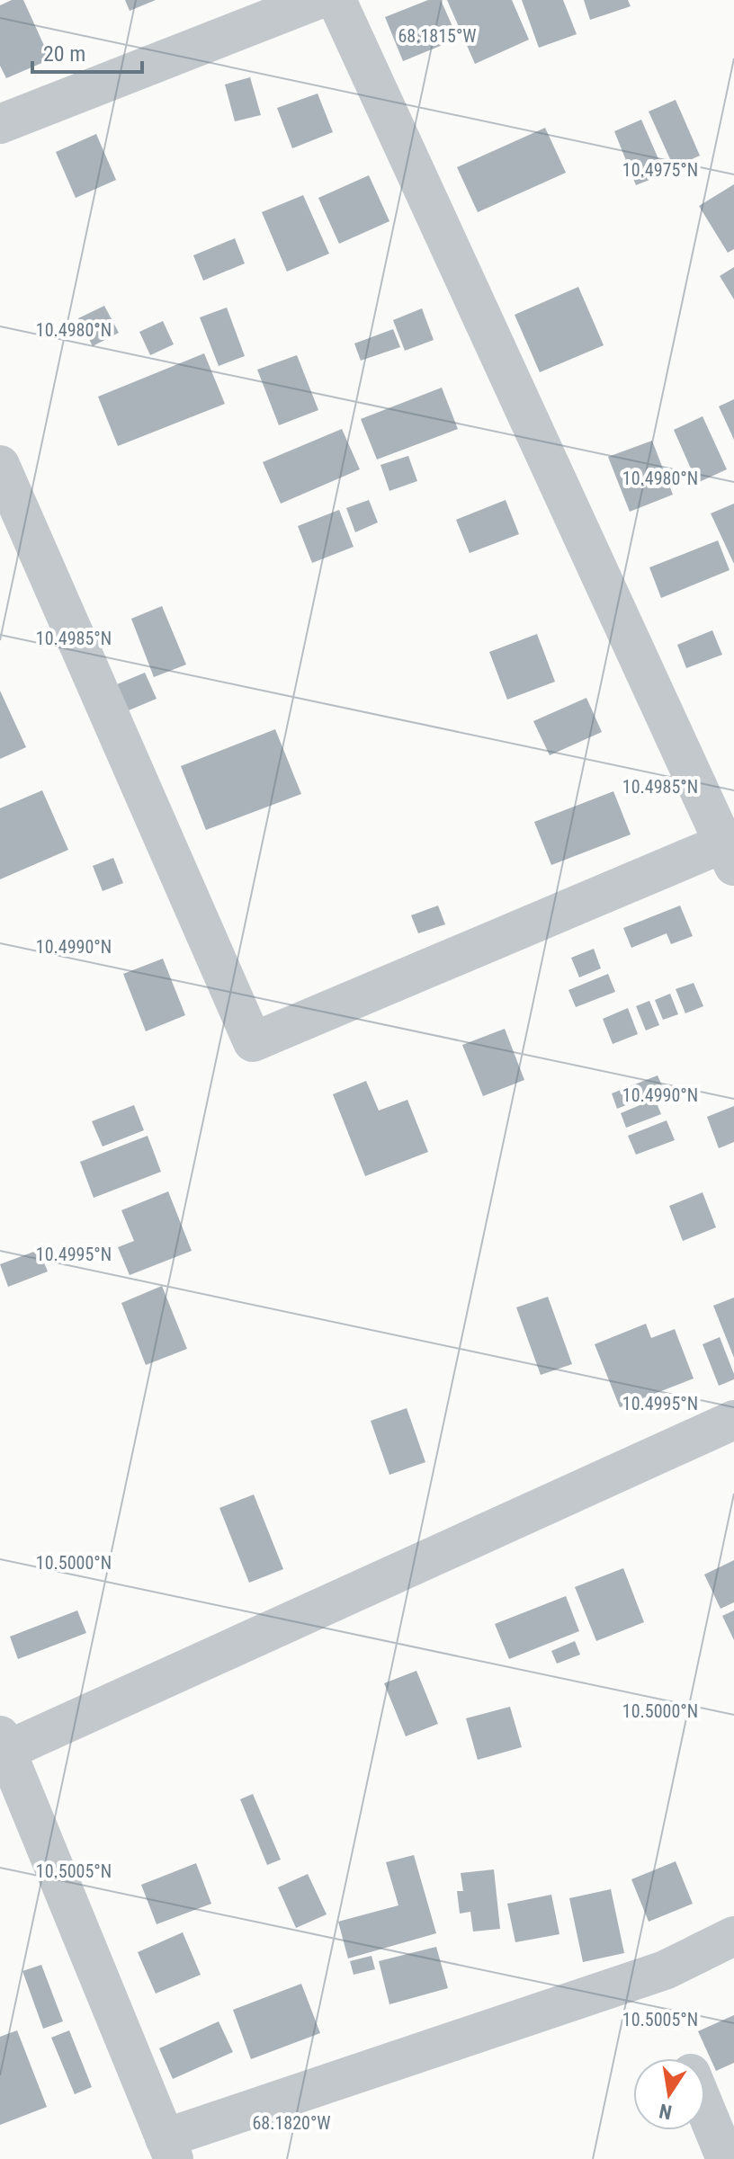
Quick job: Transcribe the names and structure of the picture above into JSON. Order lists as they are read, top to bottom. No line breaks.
{"scale_bar":"20 m","north":"bottom","coordinates":["68.1815°W","10.4975°N","10.4980°N","10.4985°N","10.4990°N","10.4995°N","10.5000°N","10.5005°N","68.1820°W"]}
